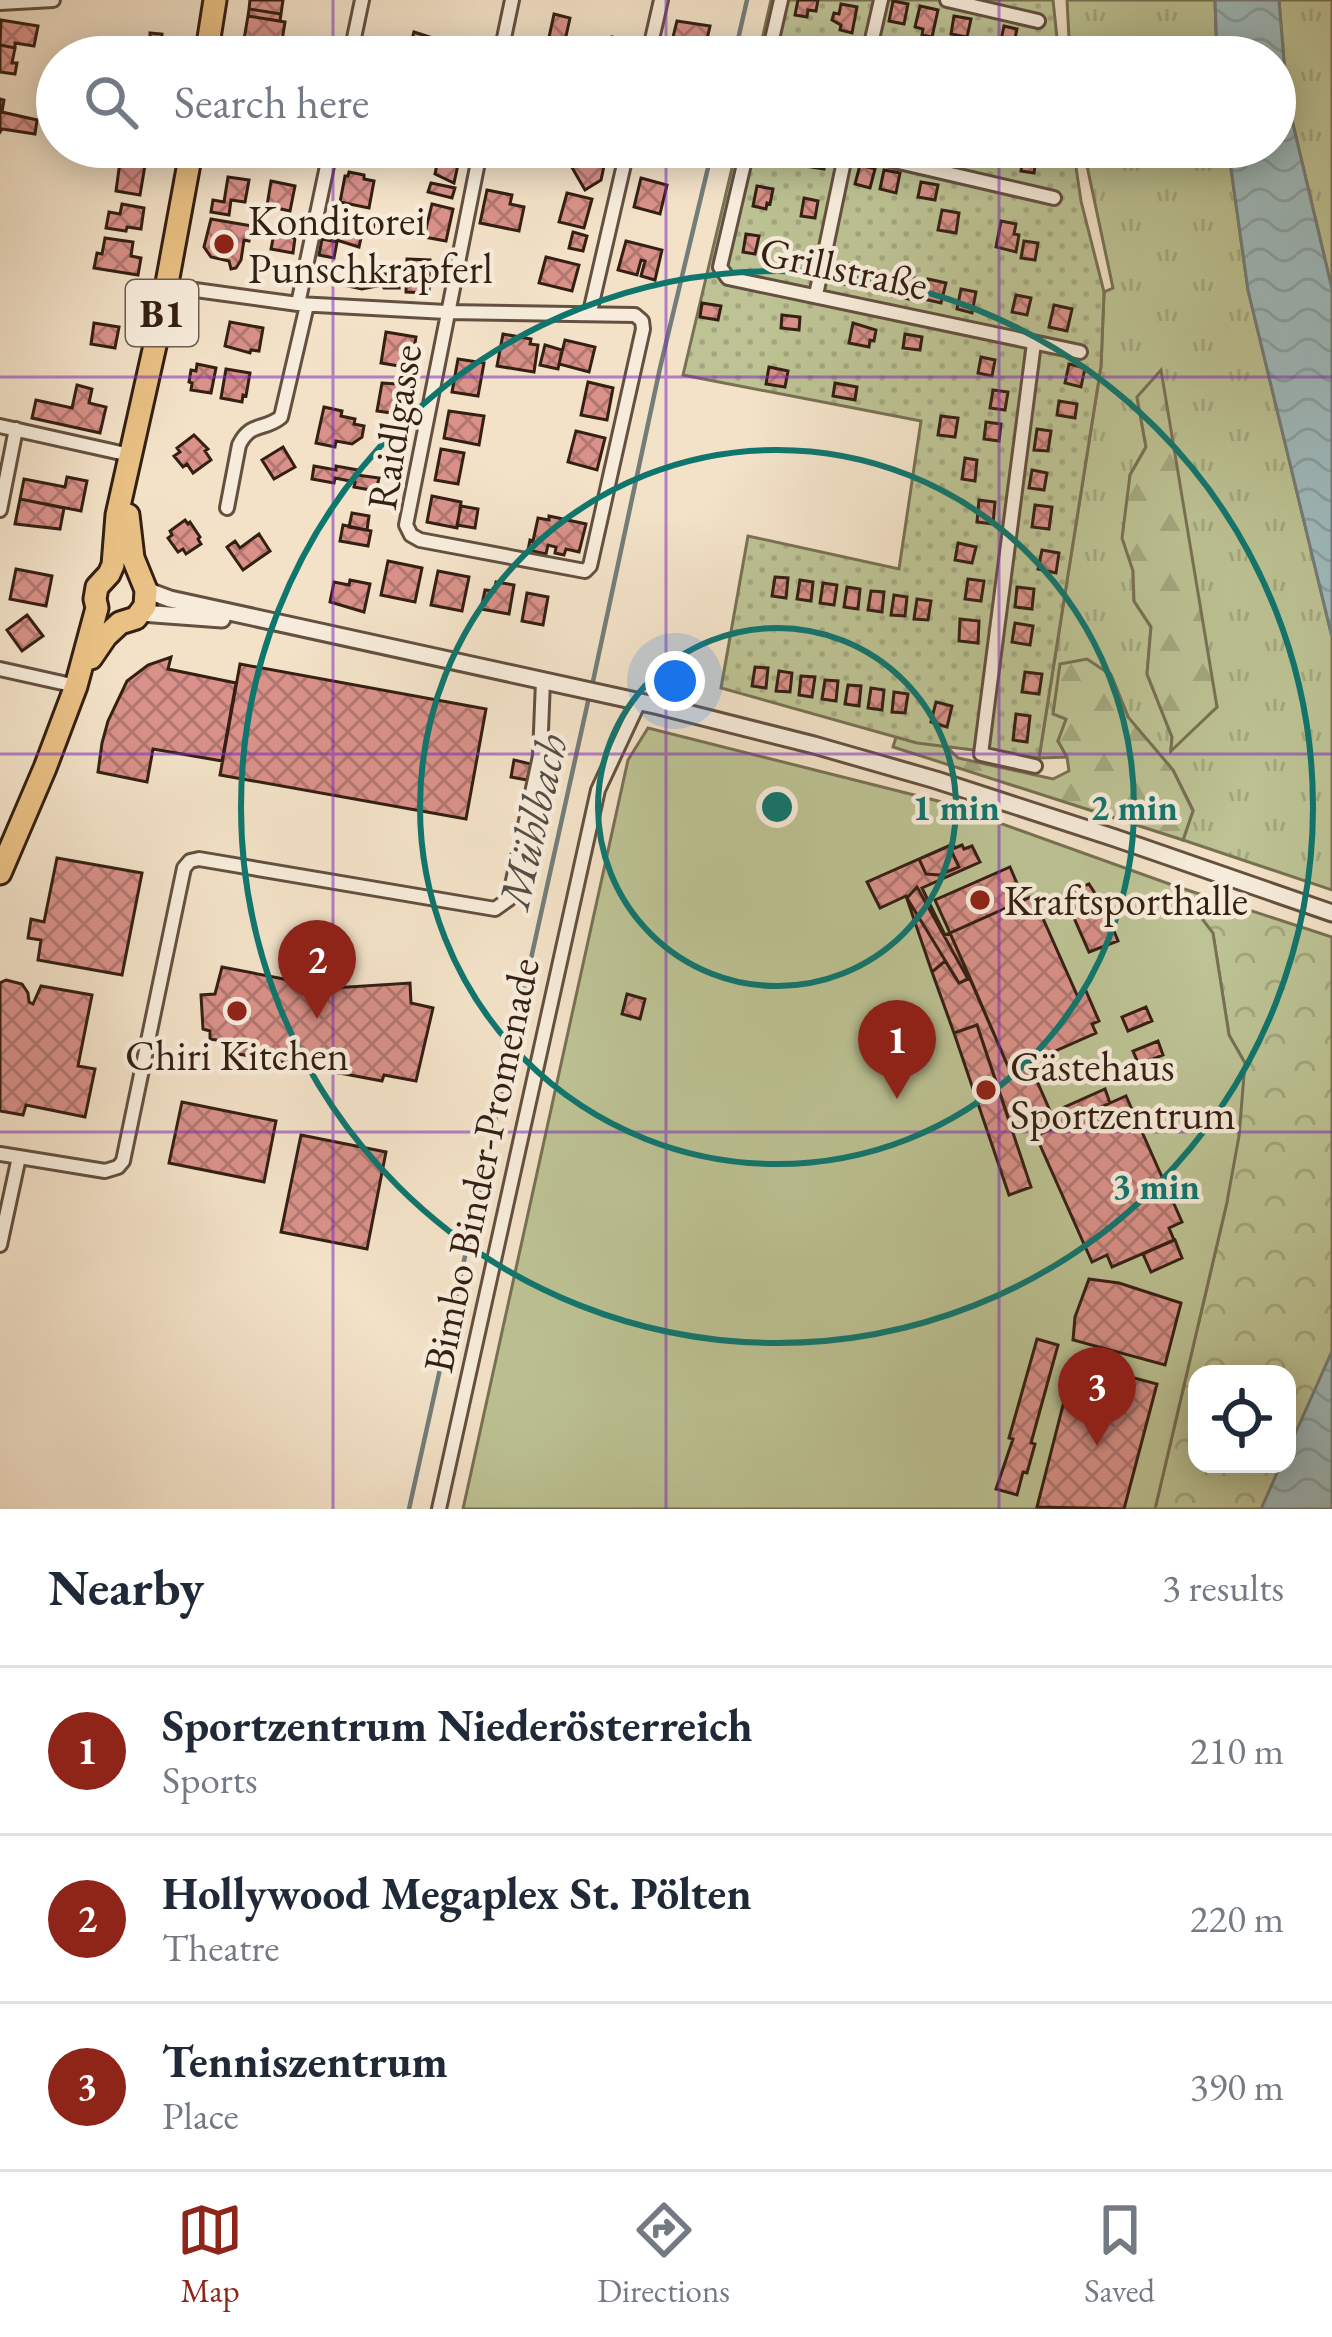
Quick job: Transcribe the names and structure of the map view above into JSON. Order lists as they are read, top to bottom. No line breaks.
{"streets":{"main road":["B1"],"street":["Grillstraße","Raidlgasse","Bimbo Binder-Promenade"]},"water":["Mühlbach"],"places":["Konditorei Punschkrapferl","Kraftsporthalle","Chiri Kitchen","Gästehaus Sportzentrum"],"page":{"search":"Search here","pins":["2","1","3"],"heading":["Nearby","3 results"],"list":[{"mark":"1","name":"Sportzentrum Niederösterreich","note":"Sports","value":"210 m"},{"mark":"2","name":"Hollywood Megaplex St. Pölten","note":"Theatre","value":"220 m"},{"mark":"3","name":"Tenniszentrum","note":"Place","value":"390 m"}],"nav":["Map","Directions","Saved"]},"rings":["1 min","2 min","3 min"]}
